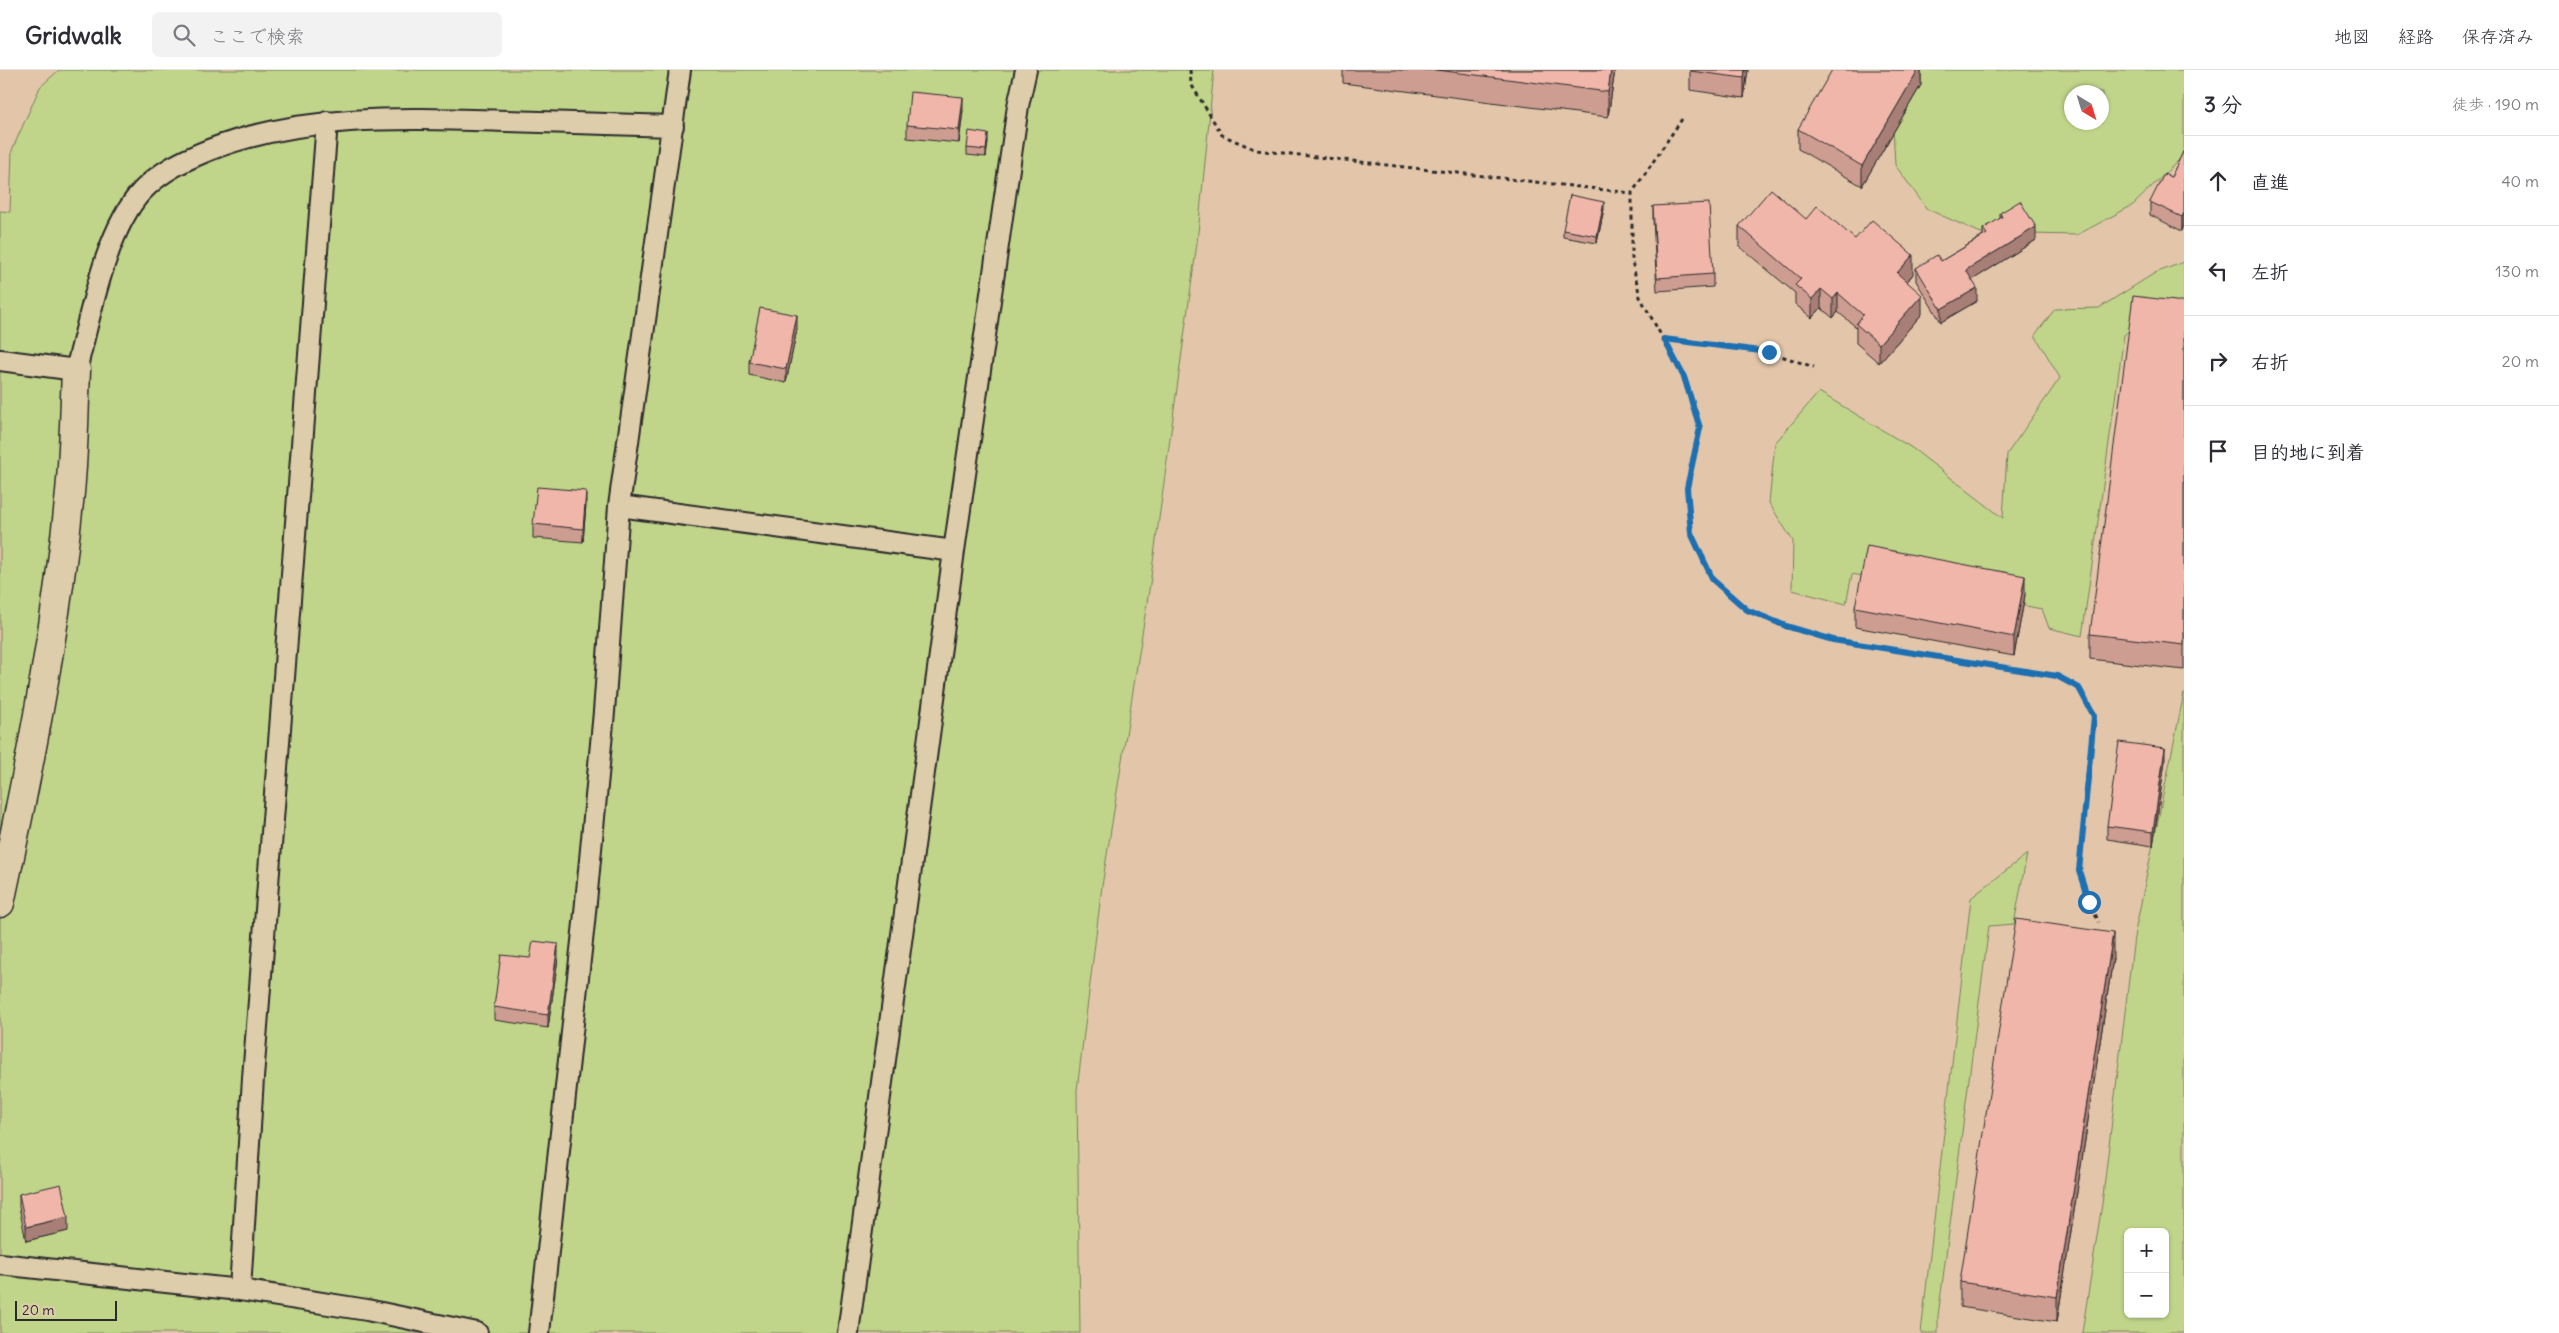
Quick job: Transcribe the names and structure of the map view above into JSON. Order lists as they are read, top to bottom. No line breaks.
{"scale_bar":"20 m","north":"bottom right","page":{"header":"Gridwalk","search":"ここで検索","nav":["地図","経路","保存済み"],"heading":["3 分","徒歩 · 190 m"],"list":[["直進","40 m"],["左折","130 m"],["右折","20 m"],"目的地に到着"],"map_buttons":["+","−"],"scale":"20 m"}}
